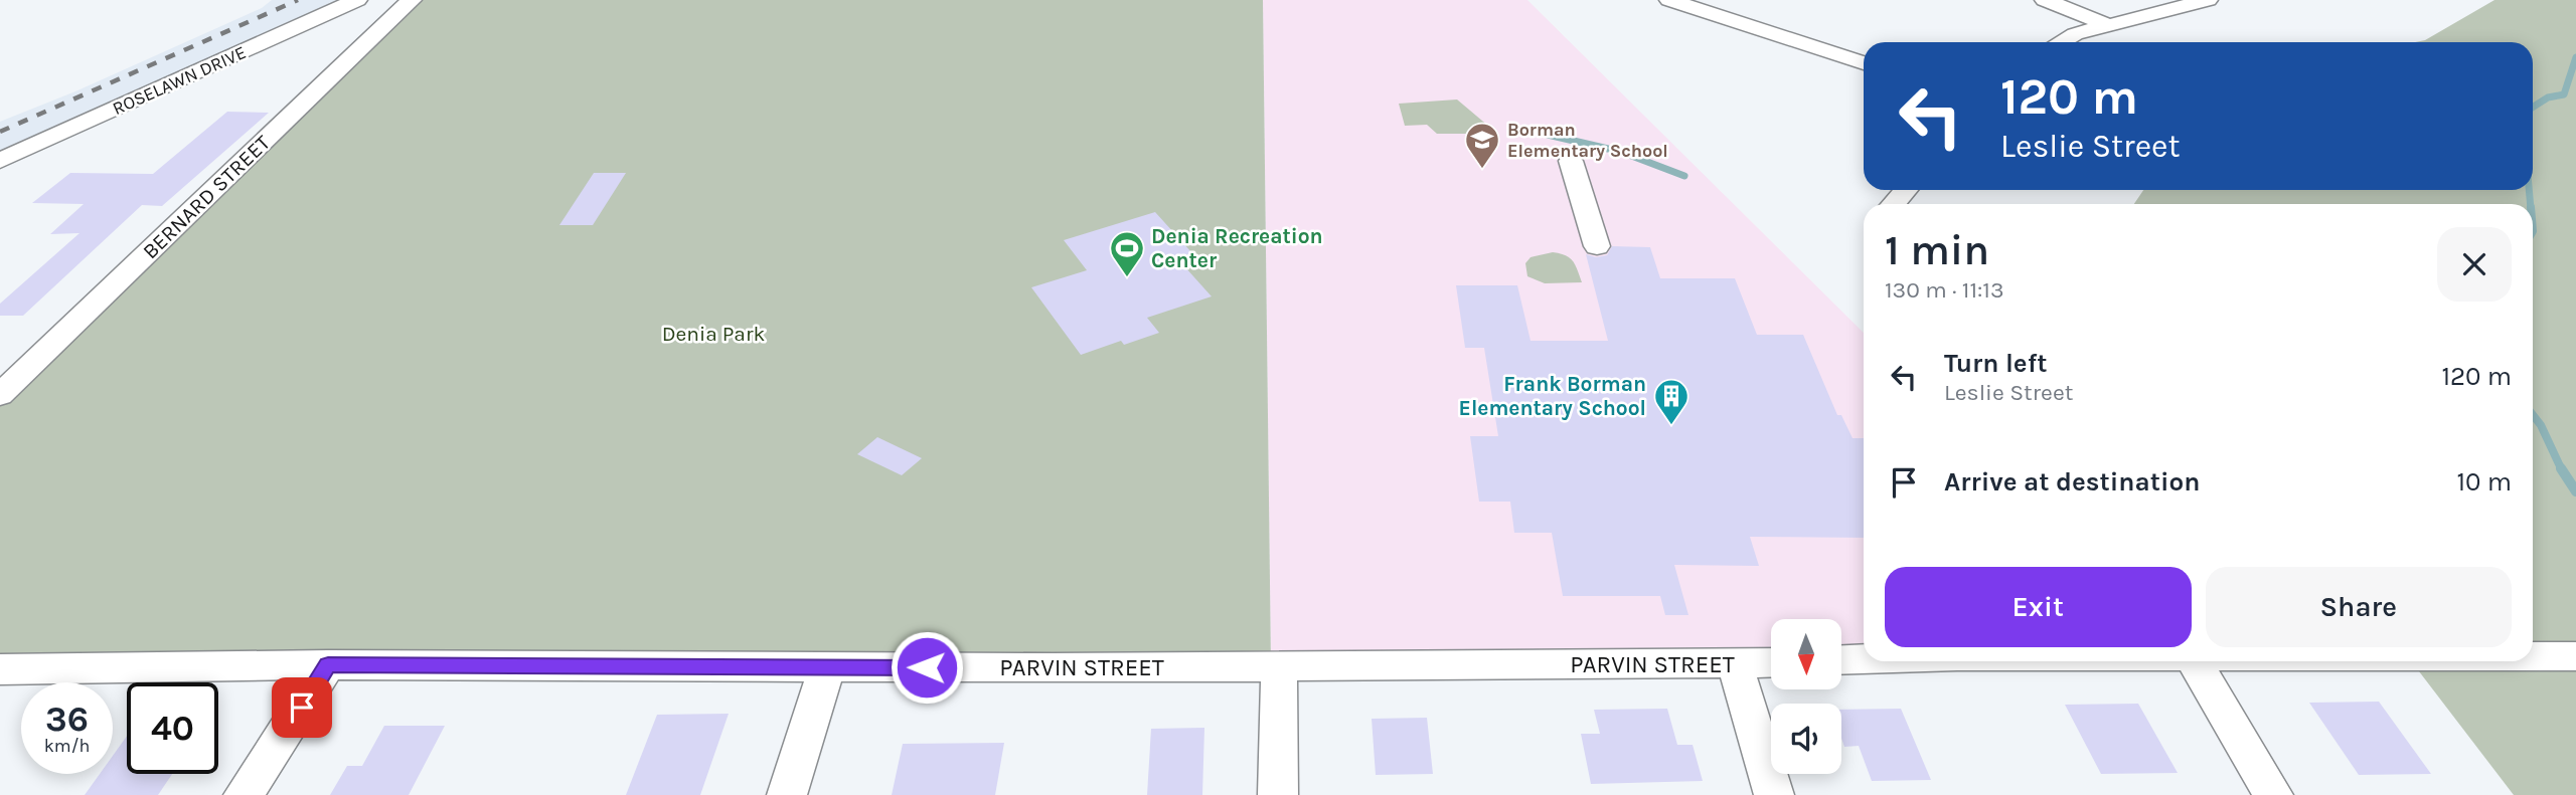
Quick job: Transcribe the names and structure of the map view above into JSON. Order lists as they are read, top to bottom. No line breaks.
{"streets":{"street":["ROSELAWN DRIVE","BERNARD STREET","PARVIN STREET"]},"parks":["Denia Park"],"places":{"school or university":["Borman Elementary School"],"sports":["Denia Recreation Center"],"building":["Frank Borman Elementary School"]},"north":"bottom","page":{"turn":["120 m","Leslie Street"],"heading":["1 min","130 m · 11:13"],"list":[{"name":"Turn left","note":"Leslie Street","value":"120 m"},{"name":"Arrive at destination","value":"10 m"}],"buttons":["Exit","Share"],"speed":"36 km/h","limit":"40"}}
